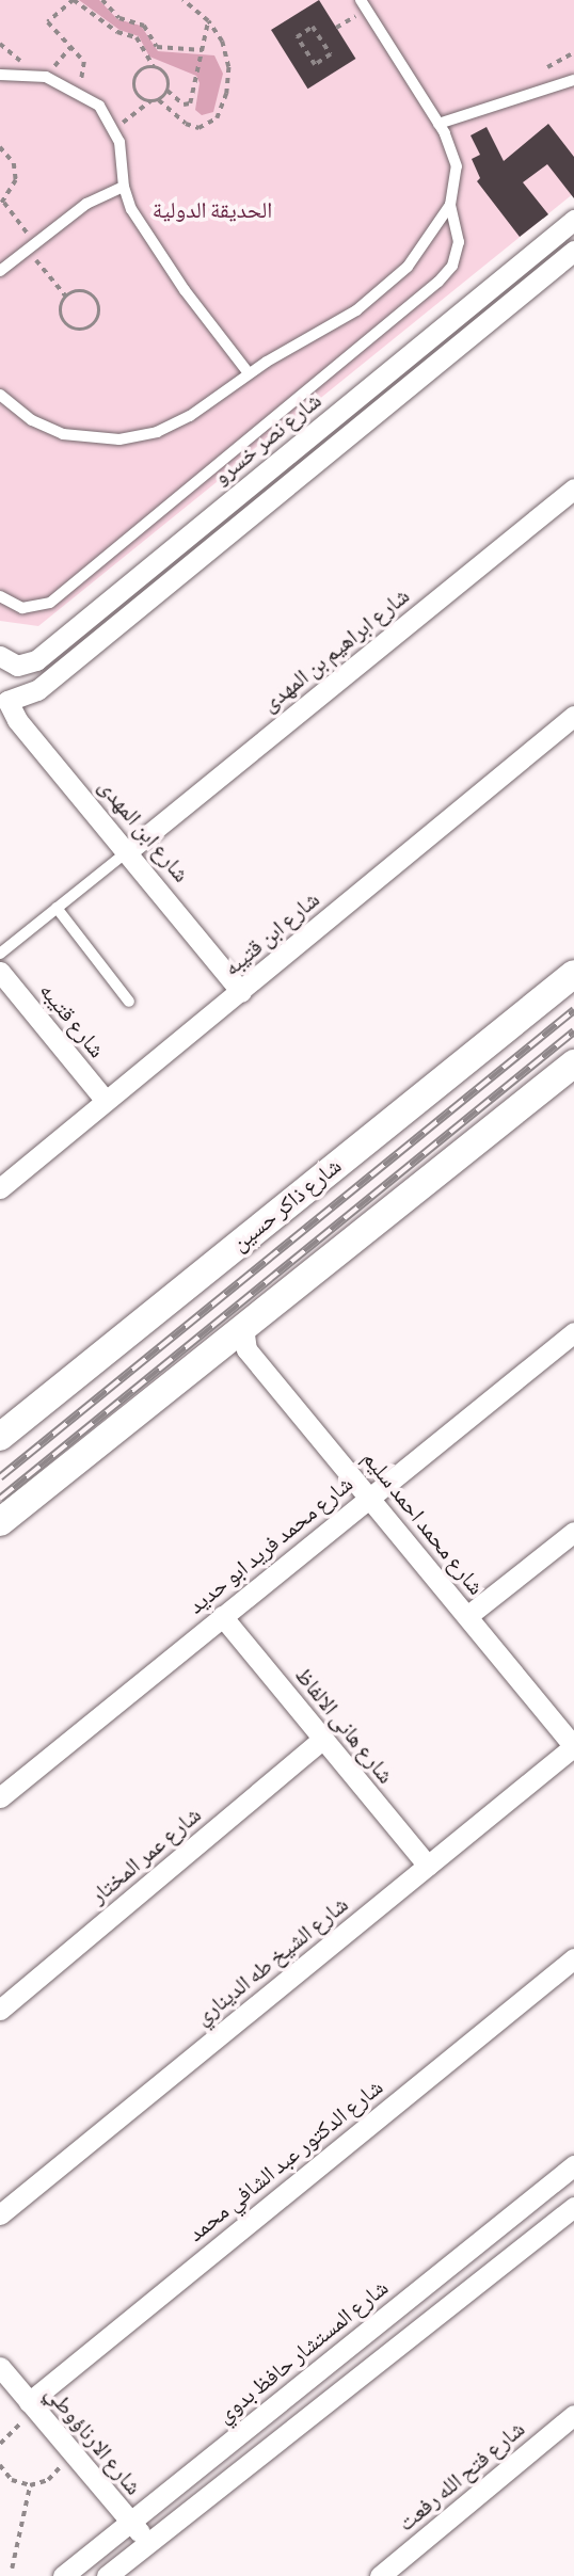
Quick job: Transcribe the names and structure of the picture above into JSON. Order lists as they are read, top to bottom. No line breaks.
{"streets":{"main road":["شارع ذاكر حسين"],"street":["شارع نصر خسرو","شارع ابراهيم بن المهدى","شارع ابن المهدى","شارع ابن قتيبه","شارع قتيبه","شارع محمد احمد سليم","شارع محمد فريد ابو حديد","شارع هانى الالفاظ","شارع عمر المختار","شارع الشيخ طه الديناري","شارع الدكتور عبد الشافي محمد","شارع المستشار حافظ بدوي","شارع الارناؤوطي","شارع فتح الله رفعت"]},"crossings":[["شارع ابراهيم بن المهدى","شارع ابن المهدى"],["شارع ابن المهدى","شارع ابن قتيبه"],["شارع ابن قتيبه","شارع قتيبه"],["شارع محمد احمد سليم","شارع محمد فريد ابو حديد"],["شارع محمد احمد سليم","شارع الشيخ طه الديناري"],["شارع محمد فريد ابو حديد","شارع هانى الالفاظ"],["شارع هانى الالفاظ","شارع عمر المختار"],["شارع هانى الالفاظ","شارع الشيخ طه الديناري"],["شارع الدكتور عبد الشافي محمد","شارع الارناؤوطي"],["شارع المستشار حافظ بدوي","شارع الارناؤوطي"]],"parks":["الحديقة الدولية"]}
